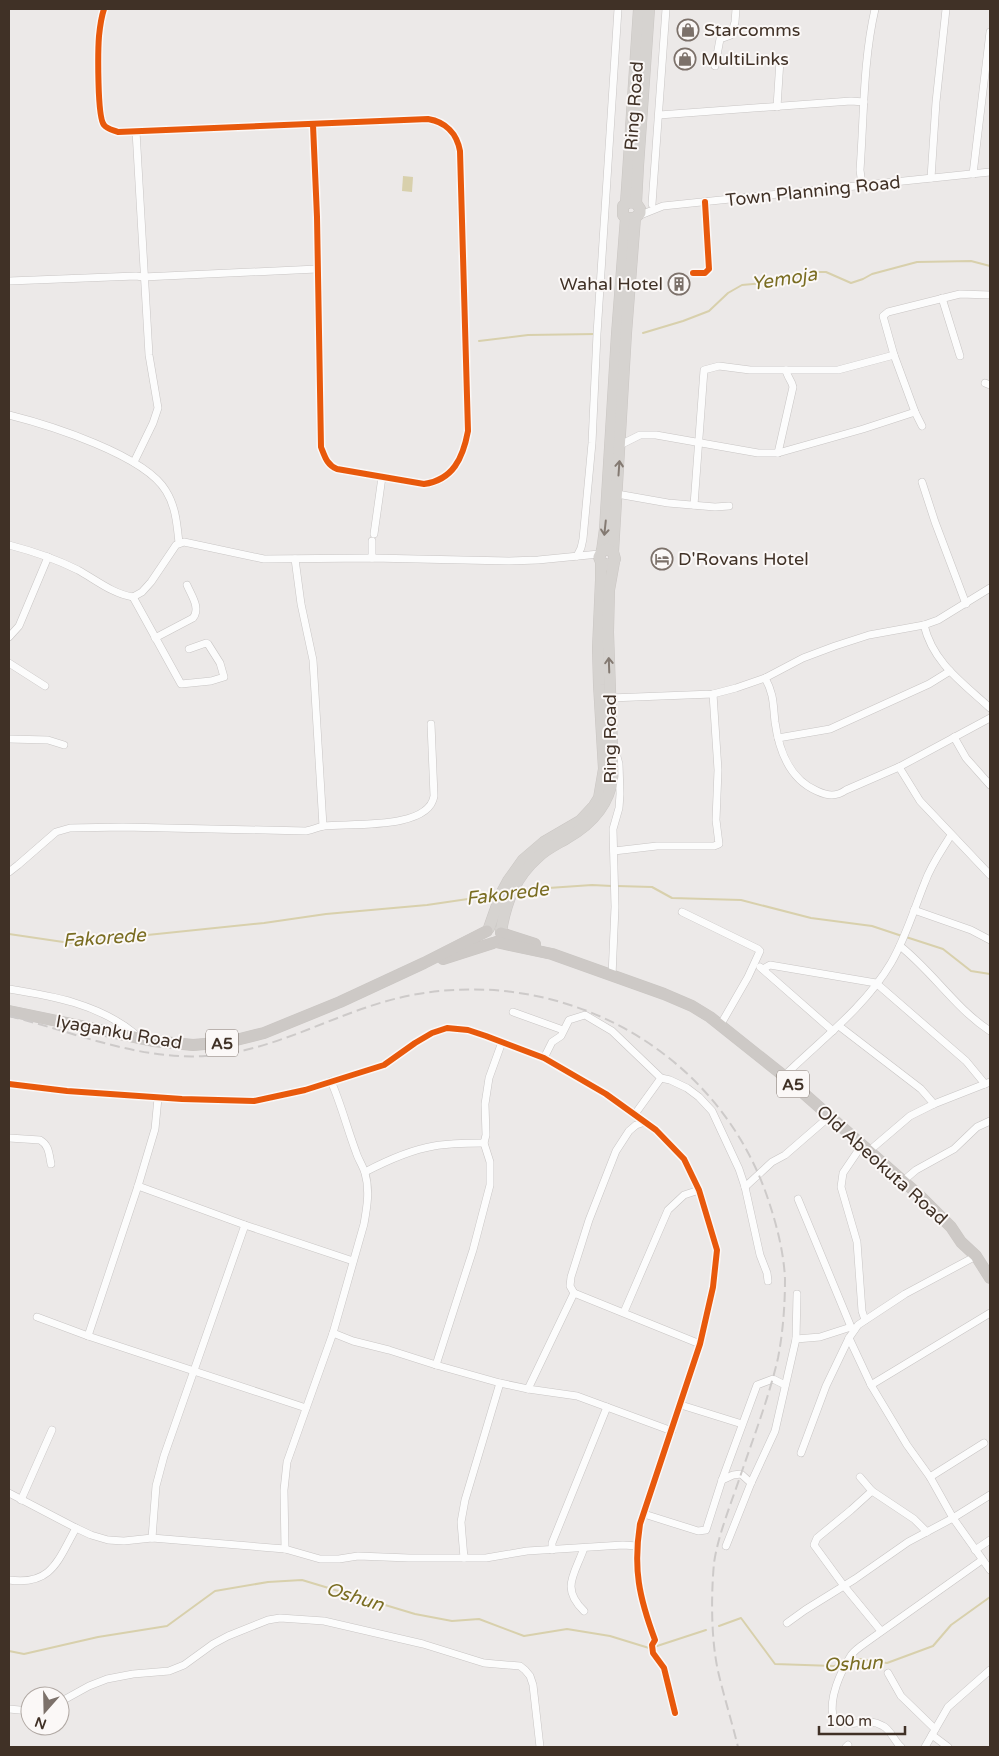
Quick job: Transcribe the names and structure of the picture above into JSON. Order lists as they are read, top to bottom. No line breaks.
{"streets":{"highway":["Iyaganku Road","A5","Old Abeokuta Road"],"main road":["Ring Road"],"street":["Town Planning Road"]},"crossings":[["Ring Road","Town Planning Road"],["Ring Road","Iyaganku Road"],["Ring Road","Old Abeokuta Road"],["Iyaganku Road","Old Abeokuta Road"]],"water":["Yemoja","Fakorede","Oshun"],"places":{"shop":["Starcomms","MultiLinks"],"building":["Wahal Hotel"],"hotel":["D'Rovans Hotel"]},"scale_bar":"100 m","north":"bottom"}
